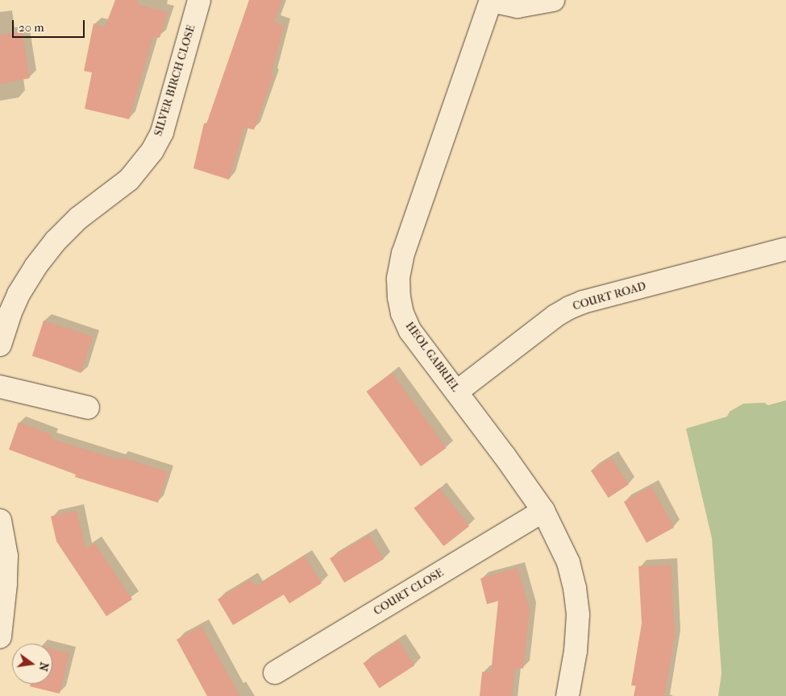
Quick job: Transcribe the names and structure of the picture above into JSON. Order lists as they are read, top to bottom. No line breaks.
{"streets":{"street":["SILVER BIRCH CLOSE","COURT ROAD","HEOL GABRIEL","COURT CLOSE"]},"crossings":[["COURT ROAD","HEOL GABRIEL"],["HEOL GABRIEL","COURT CLOSE"]],"scale_bar":"20 m","north":"right"}
